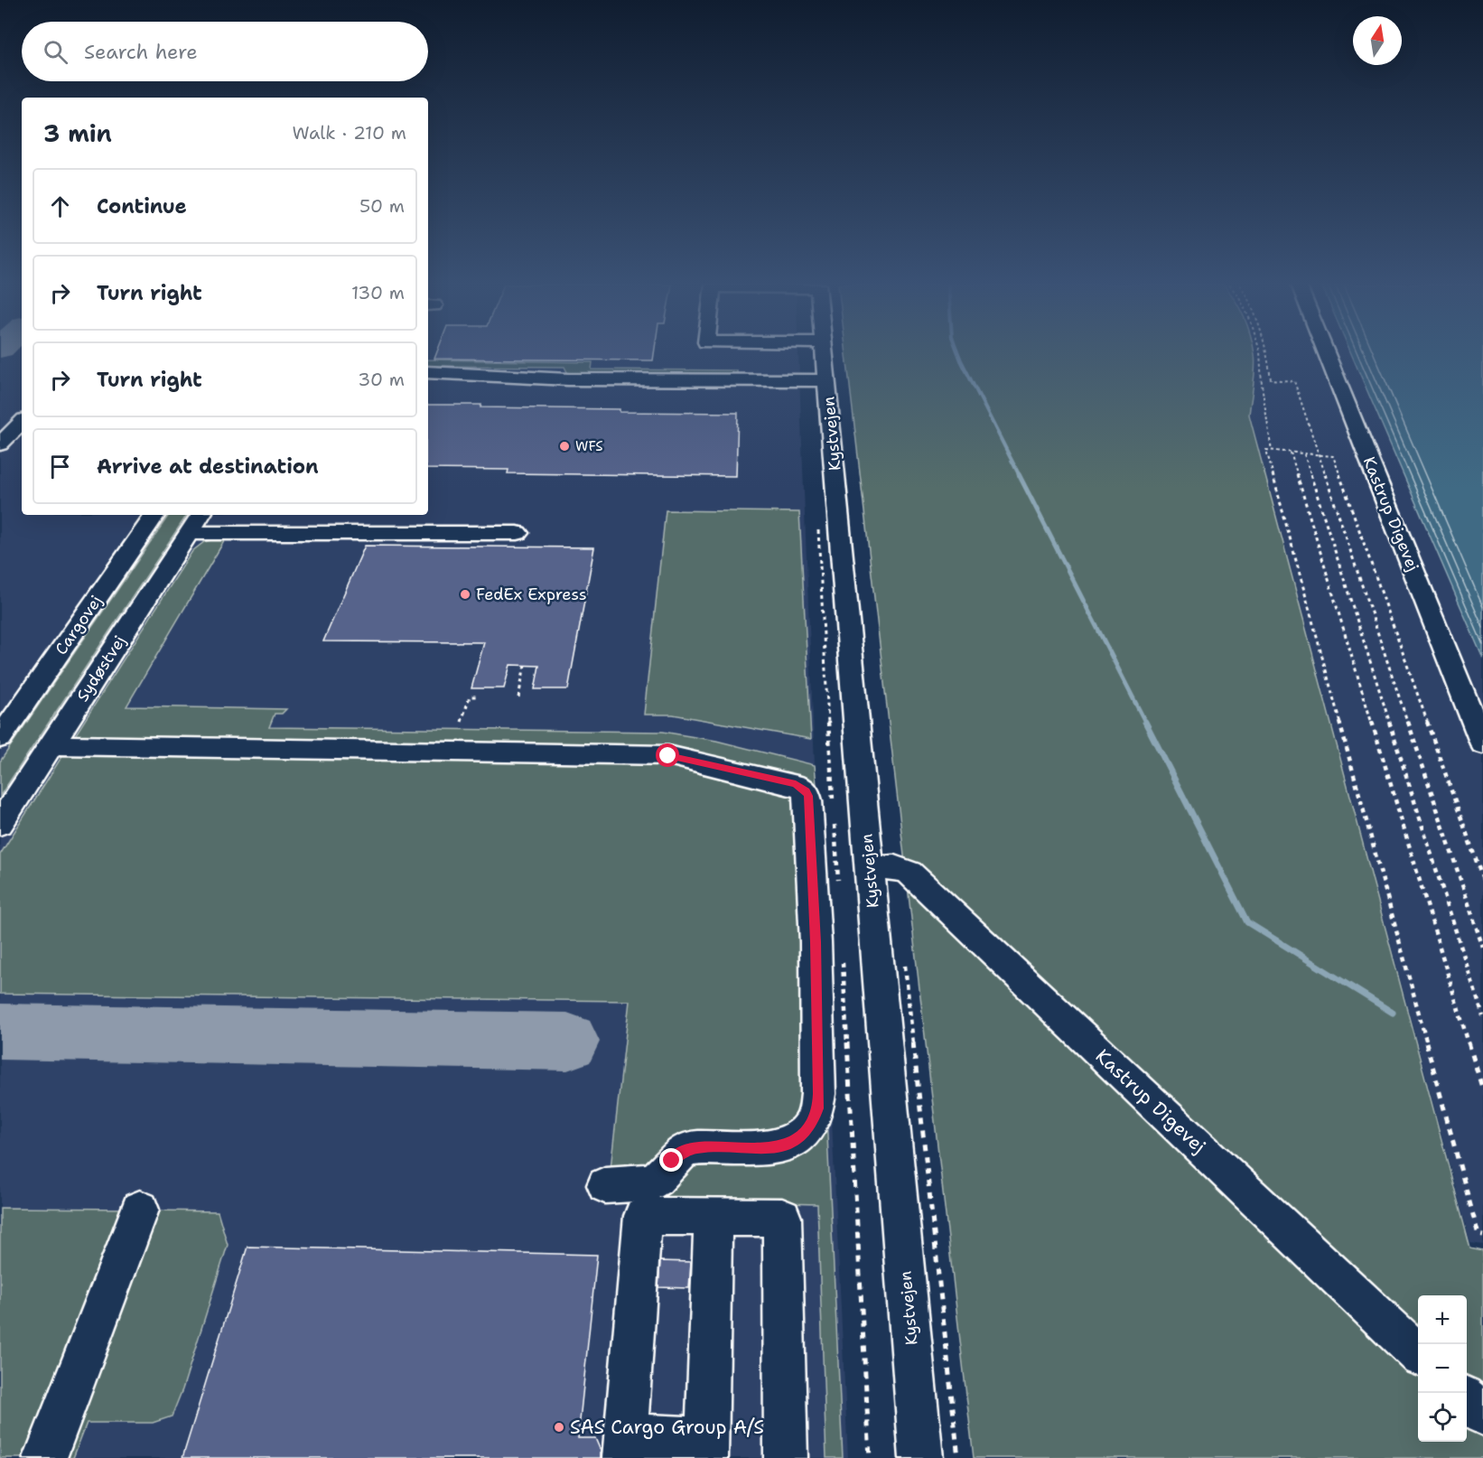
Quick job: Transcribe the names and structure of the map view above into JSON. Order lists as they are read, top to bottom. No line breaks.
{"streets":{"street":["Kystvejen","Kastrup Digevej","Cargovej","Sydøstvej"]},"crossings":[["Kystvejen","Kastrup Digevej"]],"places":["WFS","FedEx Express","SAS Cargo Group A/S"],"north":"top","page":{"search":"Search here","heading":["3 min","Walk · 210 m"],"list":[["Continue","50 m"],["Turn right","130 m"],["Turn right","30 m"],"Arrive at destination"],"map_buttons":["+","−"]}}
